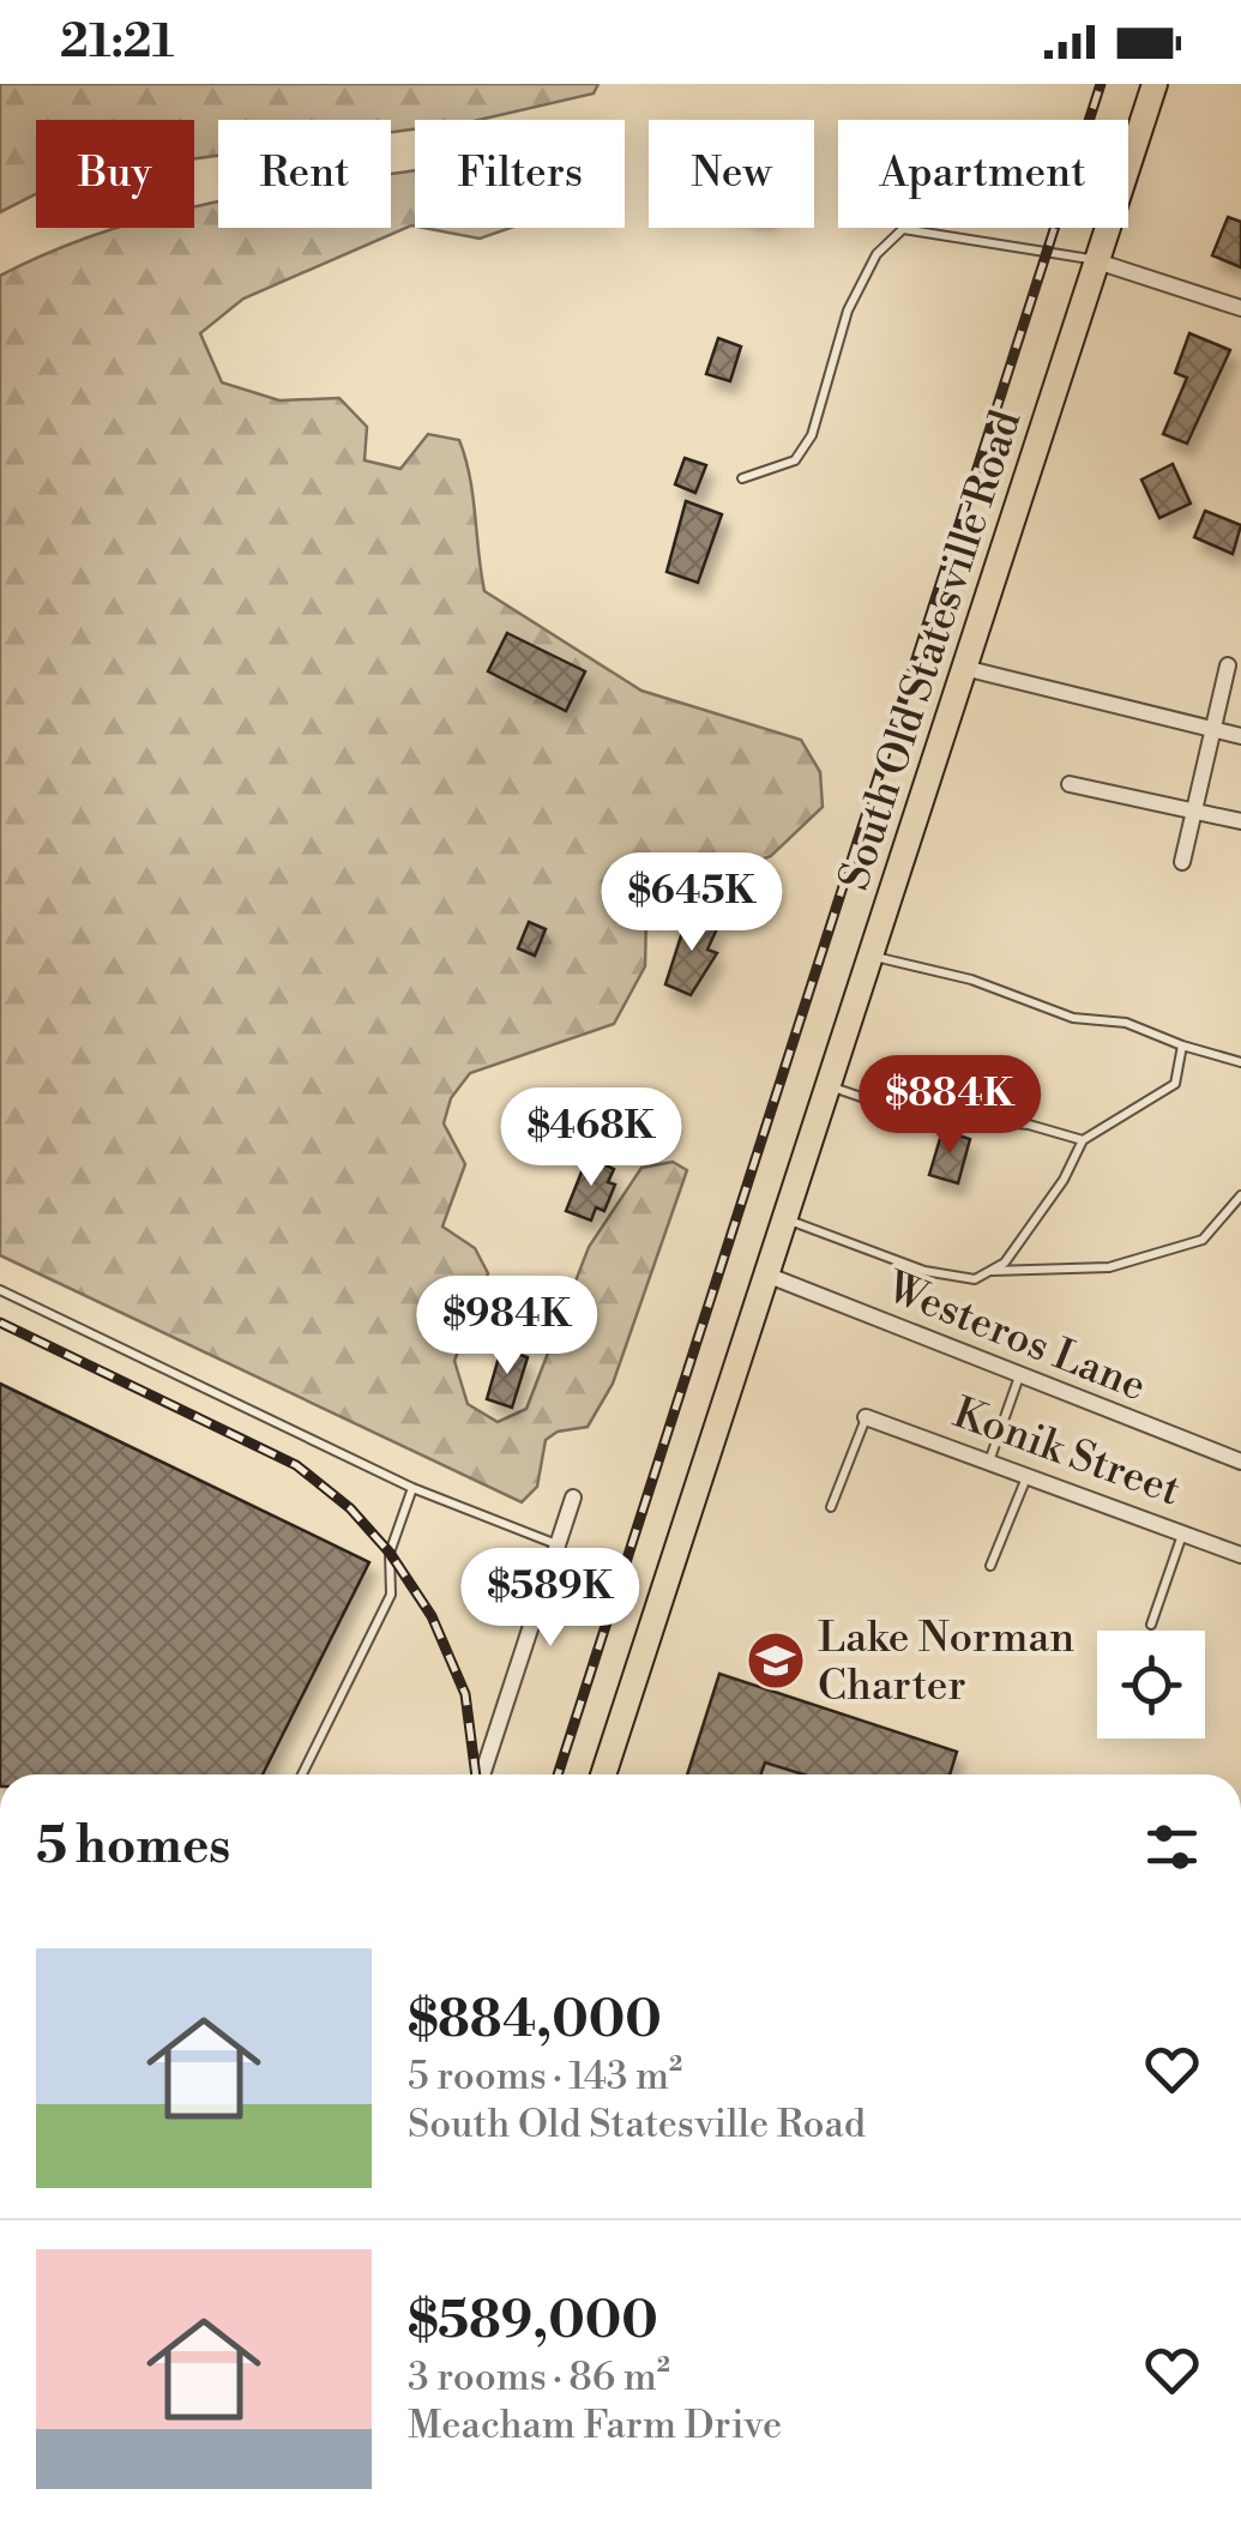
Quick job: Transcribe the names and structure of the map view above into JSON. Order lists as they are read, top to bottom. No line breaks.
{"streets":{"main road":["South Old Statesville Road"],"street":["Westeros Lane","Konik Street"]},"crossings":[["South Old Statesville Road","Westeros Lane"]],"places":{"school or university":["Lake Norman Charter"]},"page":{"status":"21:21","chip":["Buy","Rent","Filters","New","Apartment"],"price":["$645K","$884K","$468K","$984K","$589K"],"heading":"5 homes","list":[{"name":"$884,000","note":"5 rooms · 143 m² · South Old Statesville Road"},{"name":"$589,000","note":"3 rooms · 86 m² · Meacham Farm Drive"}]}}
